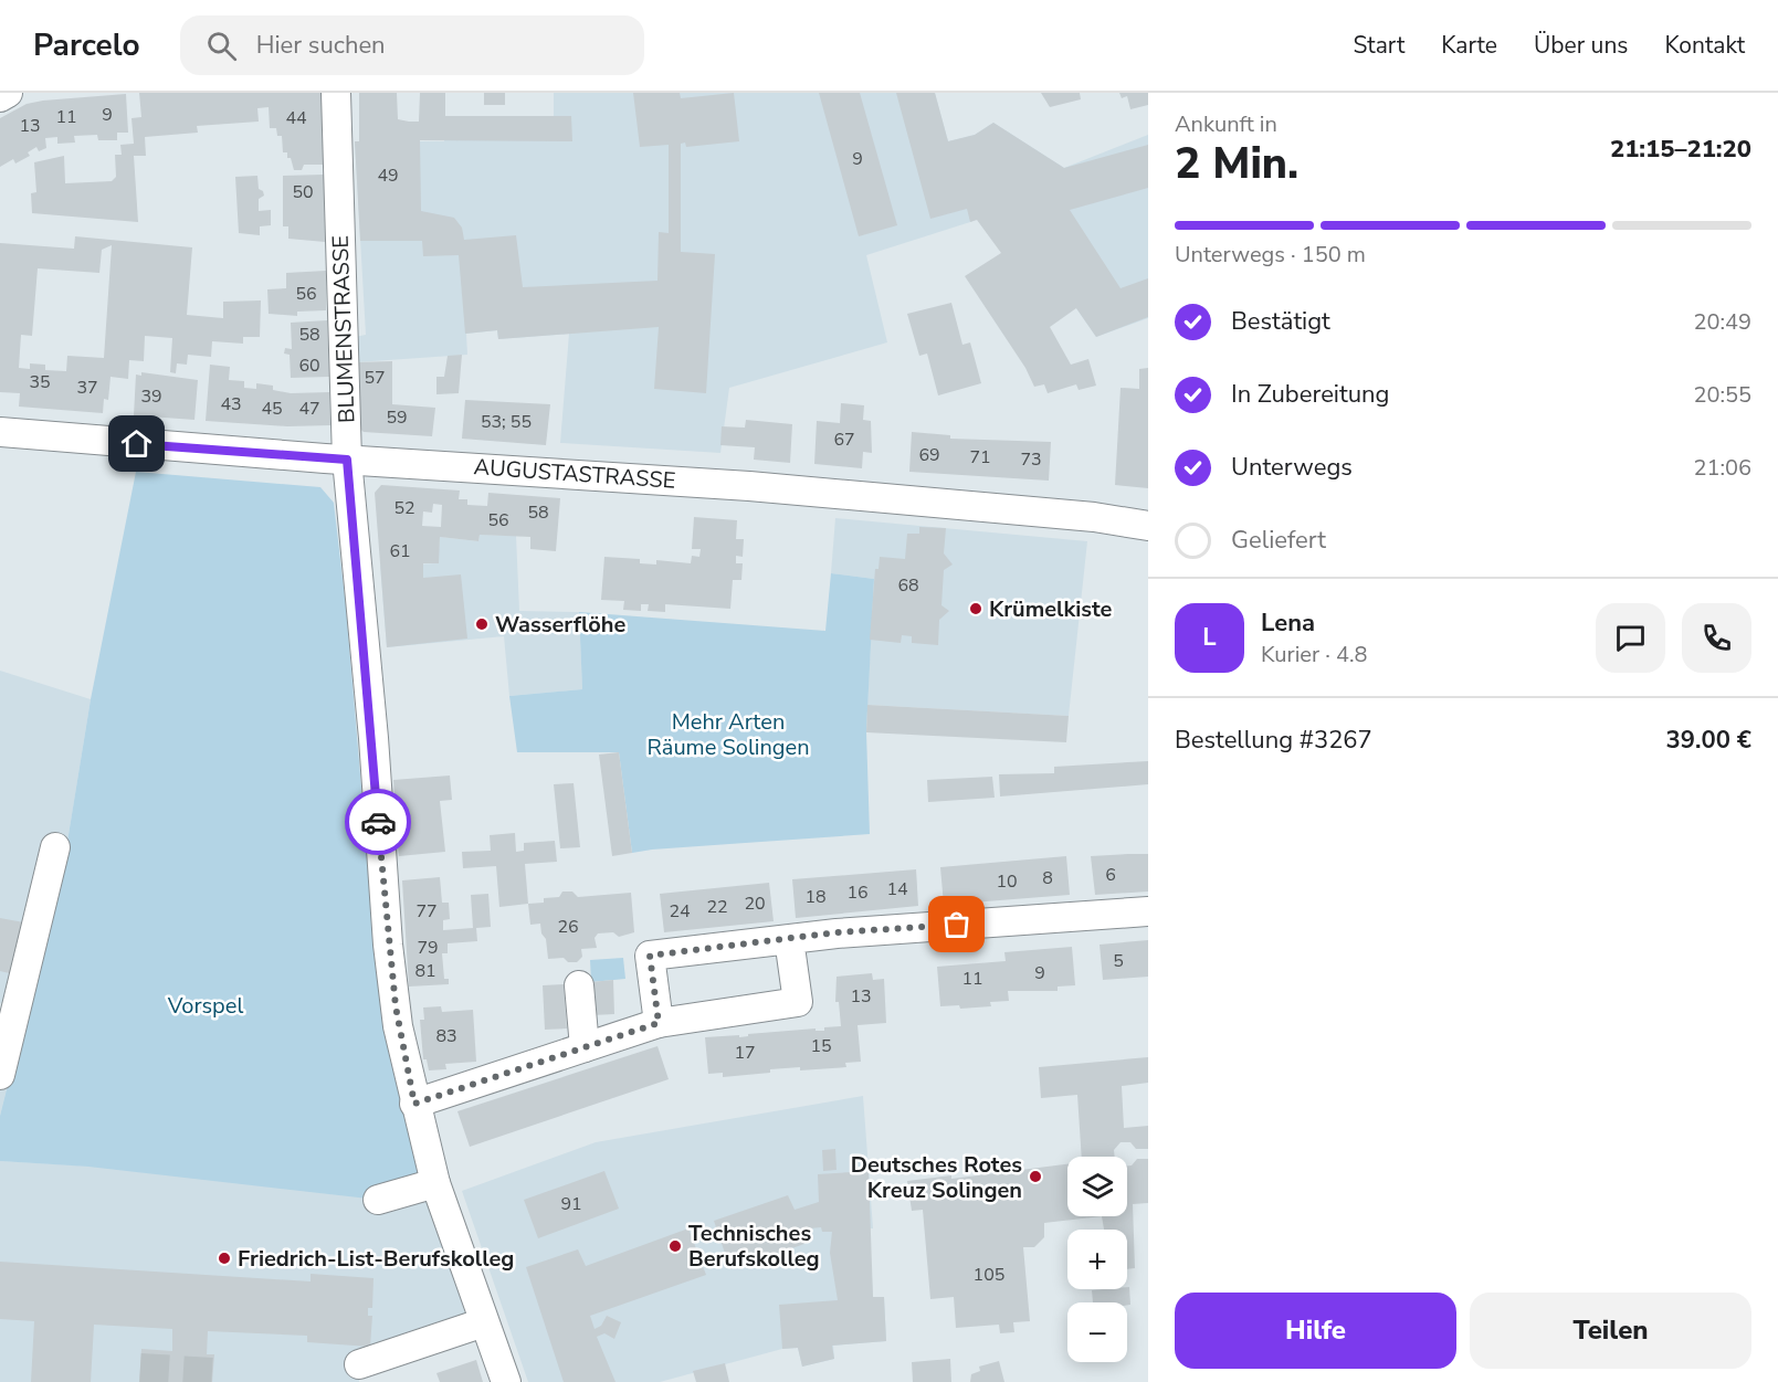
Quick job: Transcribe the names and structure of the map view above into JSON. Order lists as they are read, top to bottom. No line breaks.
{"streets":{"street":["BLUMENSTRASSE","AUGUSTASTRASSE"]},"crossings":[["BLUMENSTRASSE","AUGUSTASTRASSE"]],"parks":["Mehr Arten Räume Solingen","Vorspel"],"places":["Krümelkiste","Wasserflöhe","Deutsches Rotes Kreuz Solingen","Technisches Berufskolleg","Friedrich-List-Berufskolleg"],"house_numbers":["9","11","44","13","9","49","50","56","58","60","57","35","37","39","43","45","47","59","53; 55","67","69","71","73","52","58","56","61","68","6","8","10","14","16","18","20","22","77","24","26","79","5","81","9","11","13","83","15","17","91","105"],"page":{"header":"Parcelo","search":"Hier suchen","nav":["Start","Karte","Über uns","Kontakt"],"heading":["2 Min.","Ankunft in","21:15–21:20"],"panel":["Lena","Kurier · 4.8","Bestellung #3267","39.00 €"],"bar":"Unterwegs · 150 m","list":[["Bestätigt","20:49"],["In Zubereitung","20:55"],["Unterwegs","21:06"],"Geliefert"],"round":"L","map_buttons":["+","−"],"buttons":["Hilfe","Teilen"]}}
